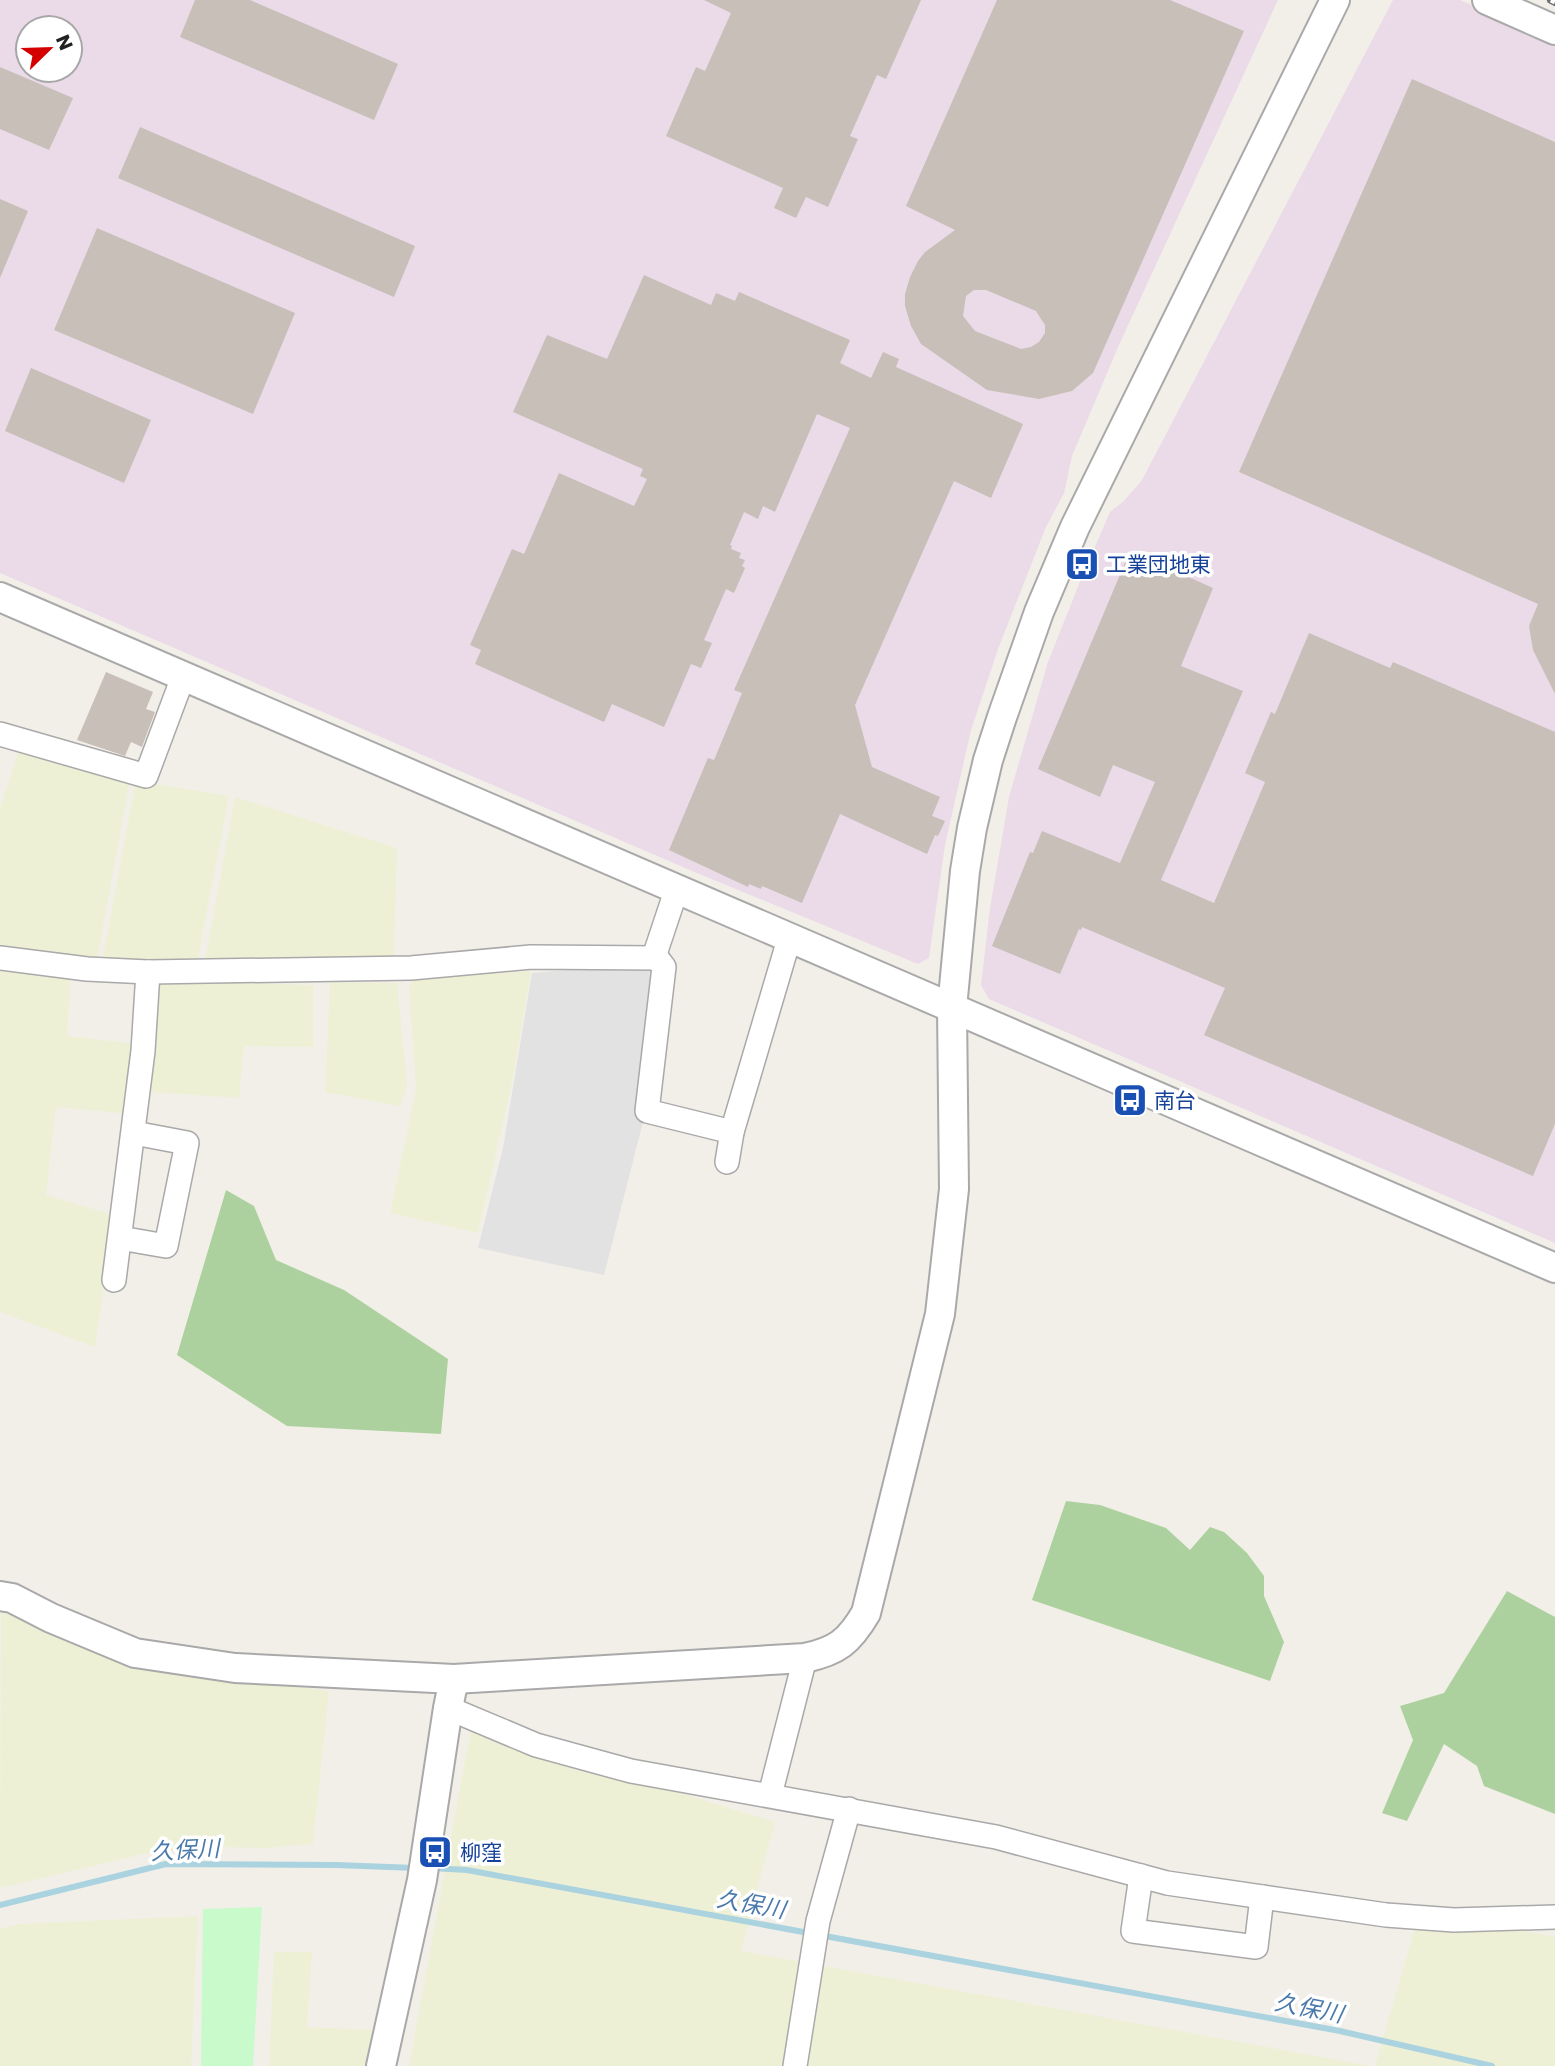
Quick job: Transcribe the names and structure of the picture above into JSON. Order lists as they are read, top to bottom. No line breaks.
{"water":["久保川"],"places":{"bus stop":["工業団地東","南台","柳窪"]},"north":"top right"}
